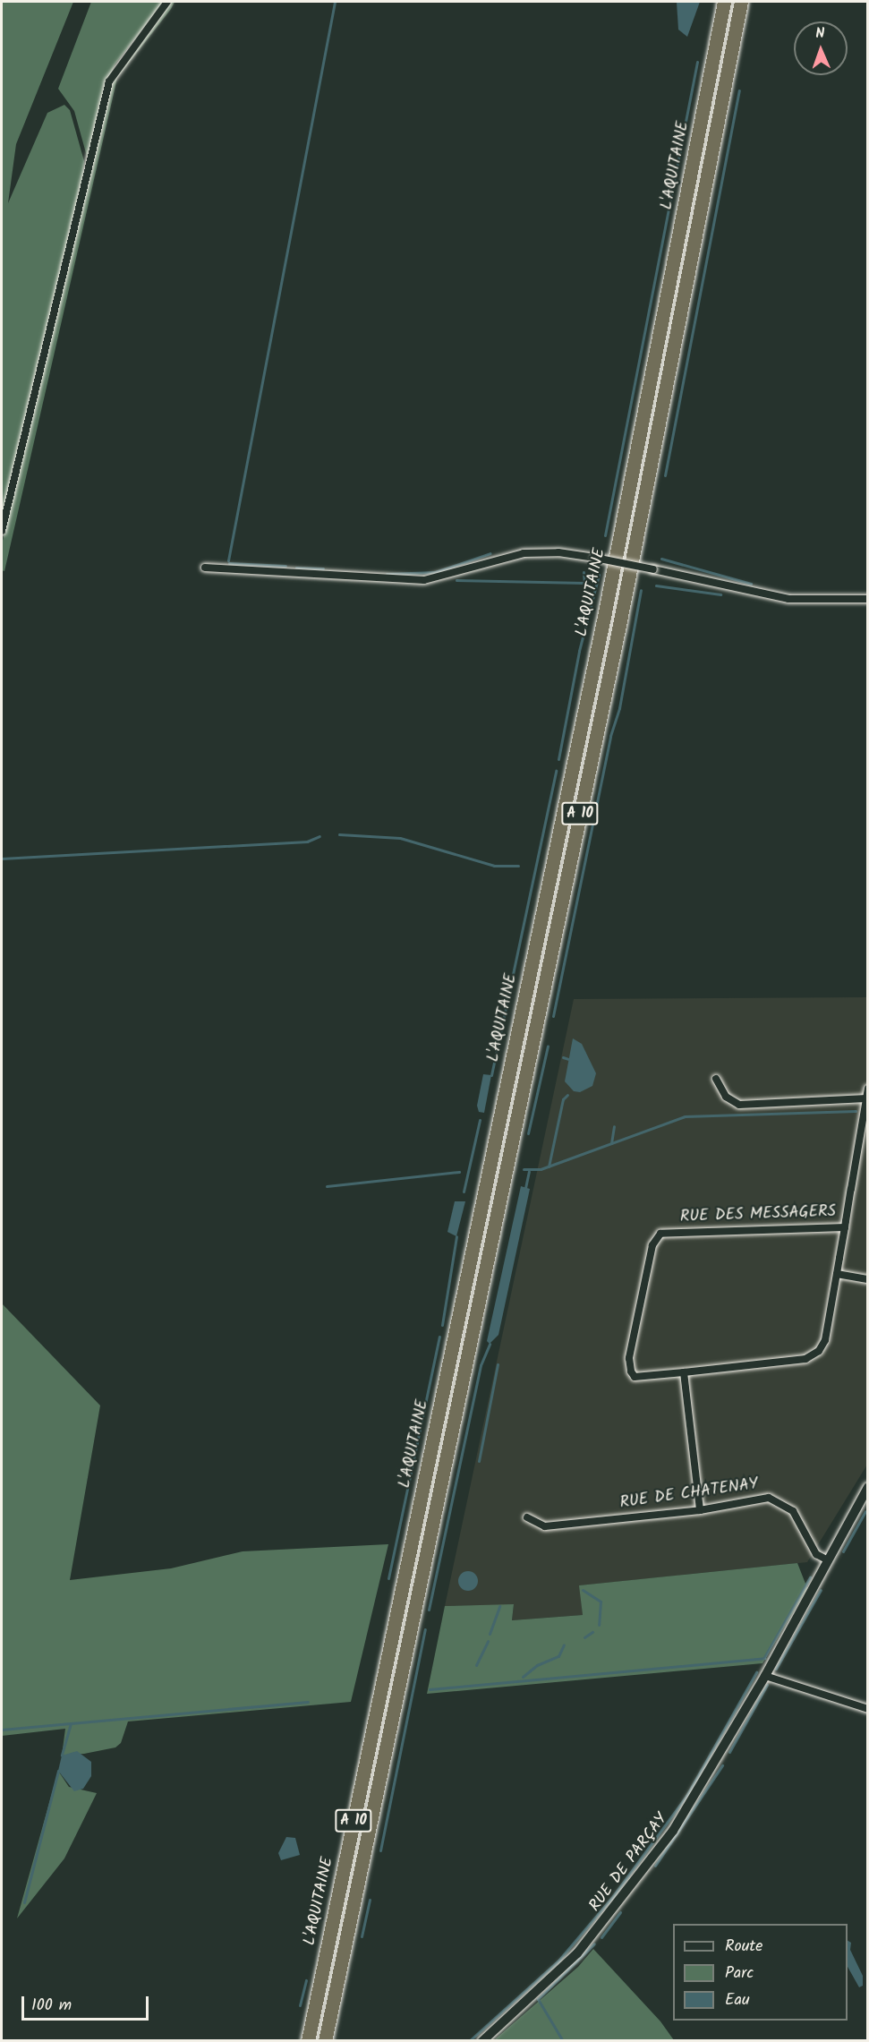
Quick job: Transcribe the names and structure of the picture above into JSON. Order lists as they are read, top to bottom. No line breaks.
{"streets":{"highway":["L'AQUITAINE","A 10"],"street":["RUE DES MESSAGERS","RUE DE CHATENAY","RUE DE PARÇAY"]},"crossings":[["RUE DE CHATENAY","RUE DE PARÇAY"]],"legend":["Route","Parc","Eau"],"scale_bar":"100 m","north":"top"}
